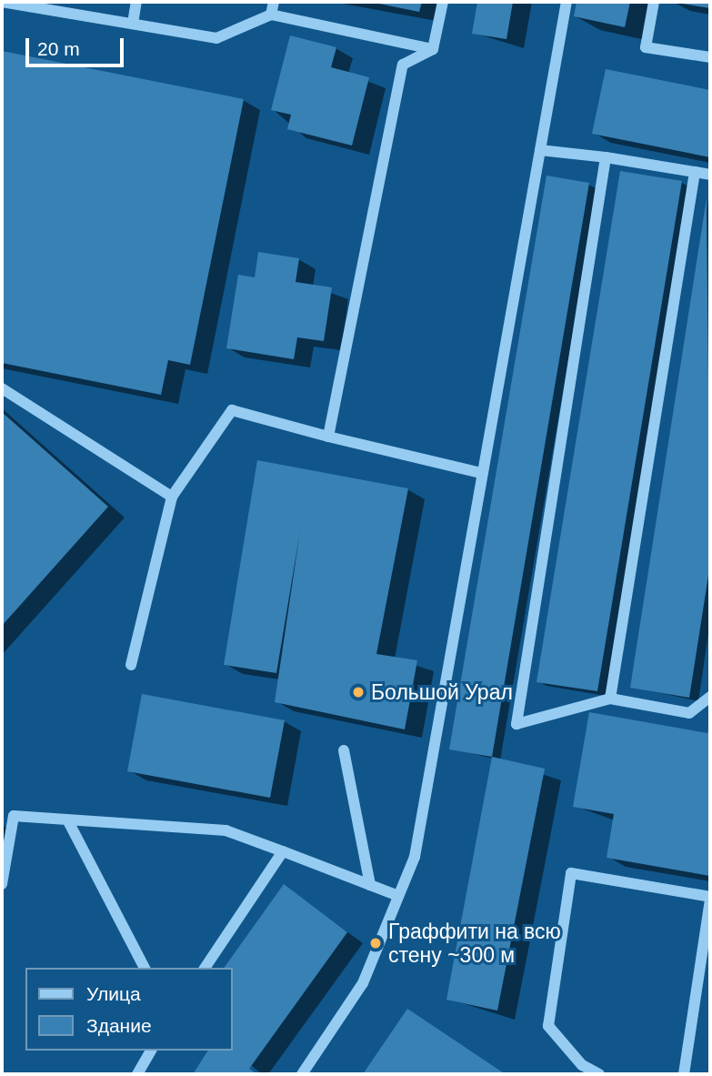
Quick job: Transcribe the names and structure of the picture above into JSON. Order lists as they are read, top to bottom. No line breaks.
{"places":["Большой Урал","Граффити на всю стену ~300 м"],"legend":["Улица","Здание"],"scale_bar":"20 m"}
